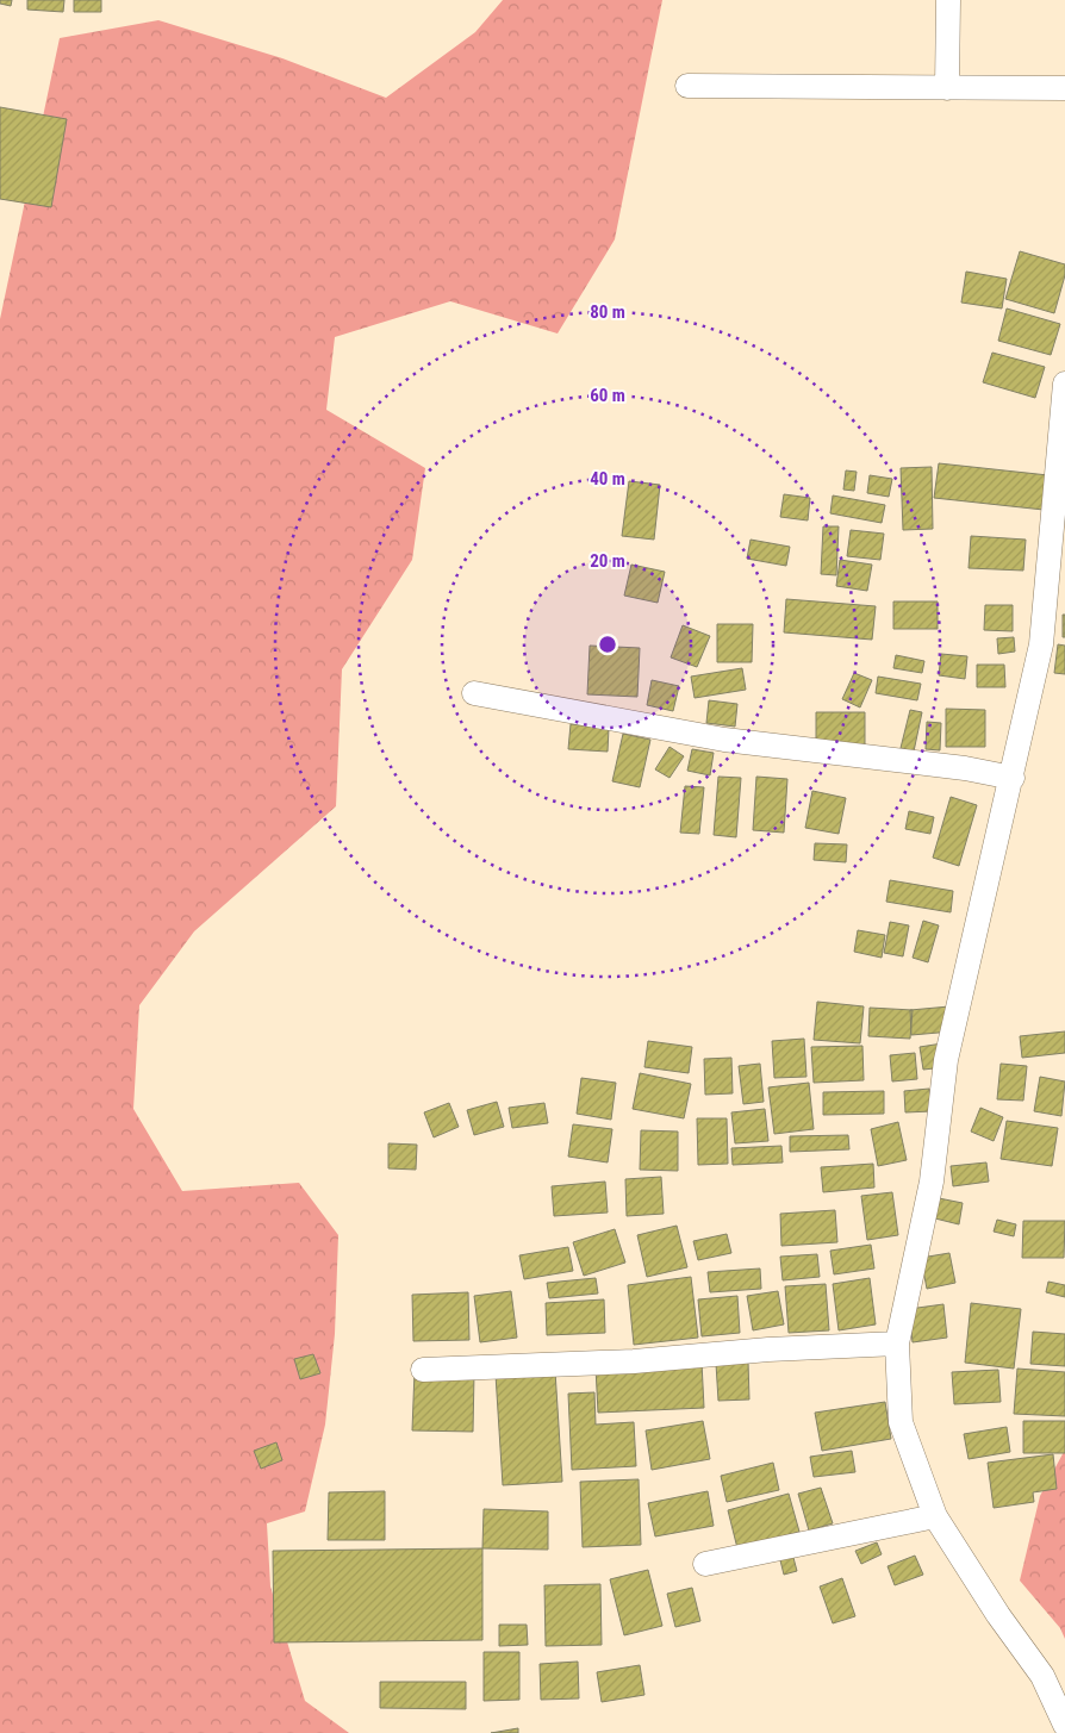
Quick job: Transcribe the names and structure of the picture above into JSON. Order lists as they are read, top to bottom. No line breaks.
{"rings":["80 m","60 m","40 m","20 m"]}
